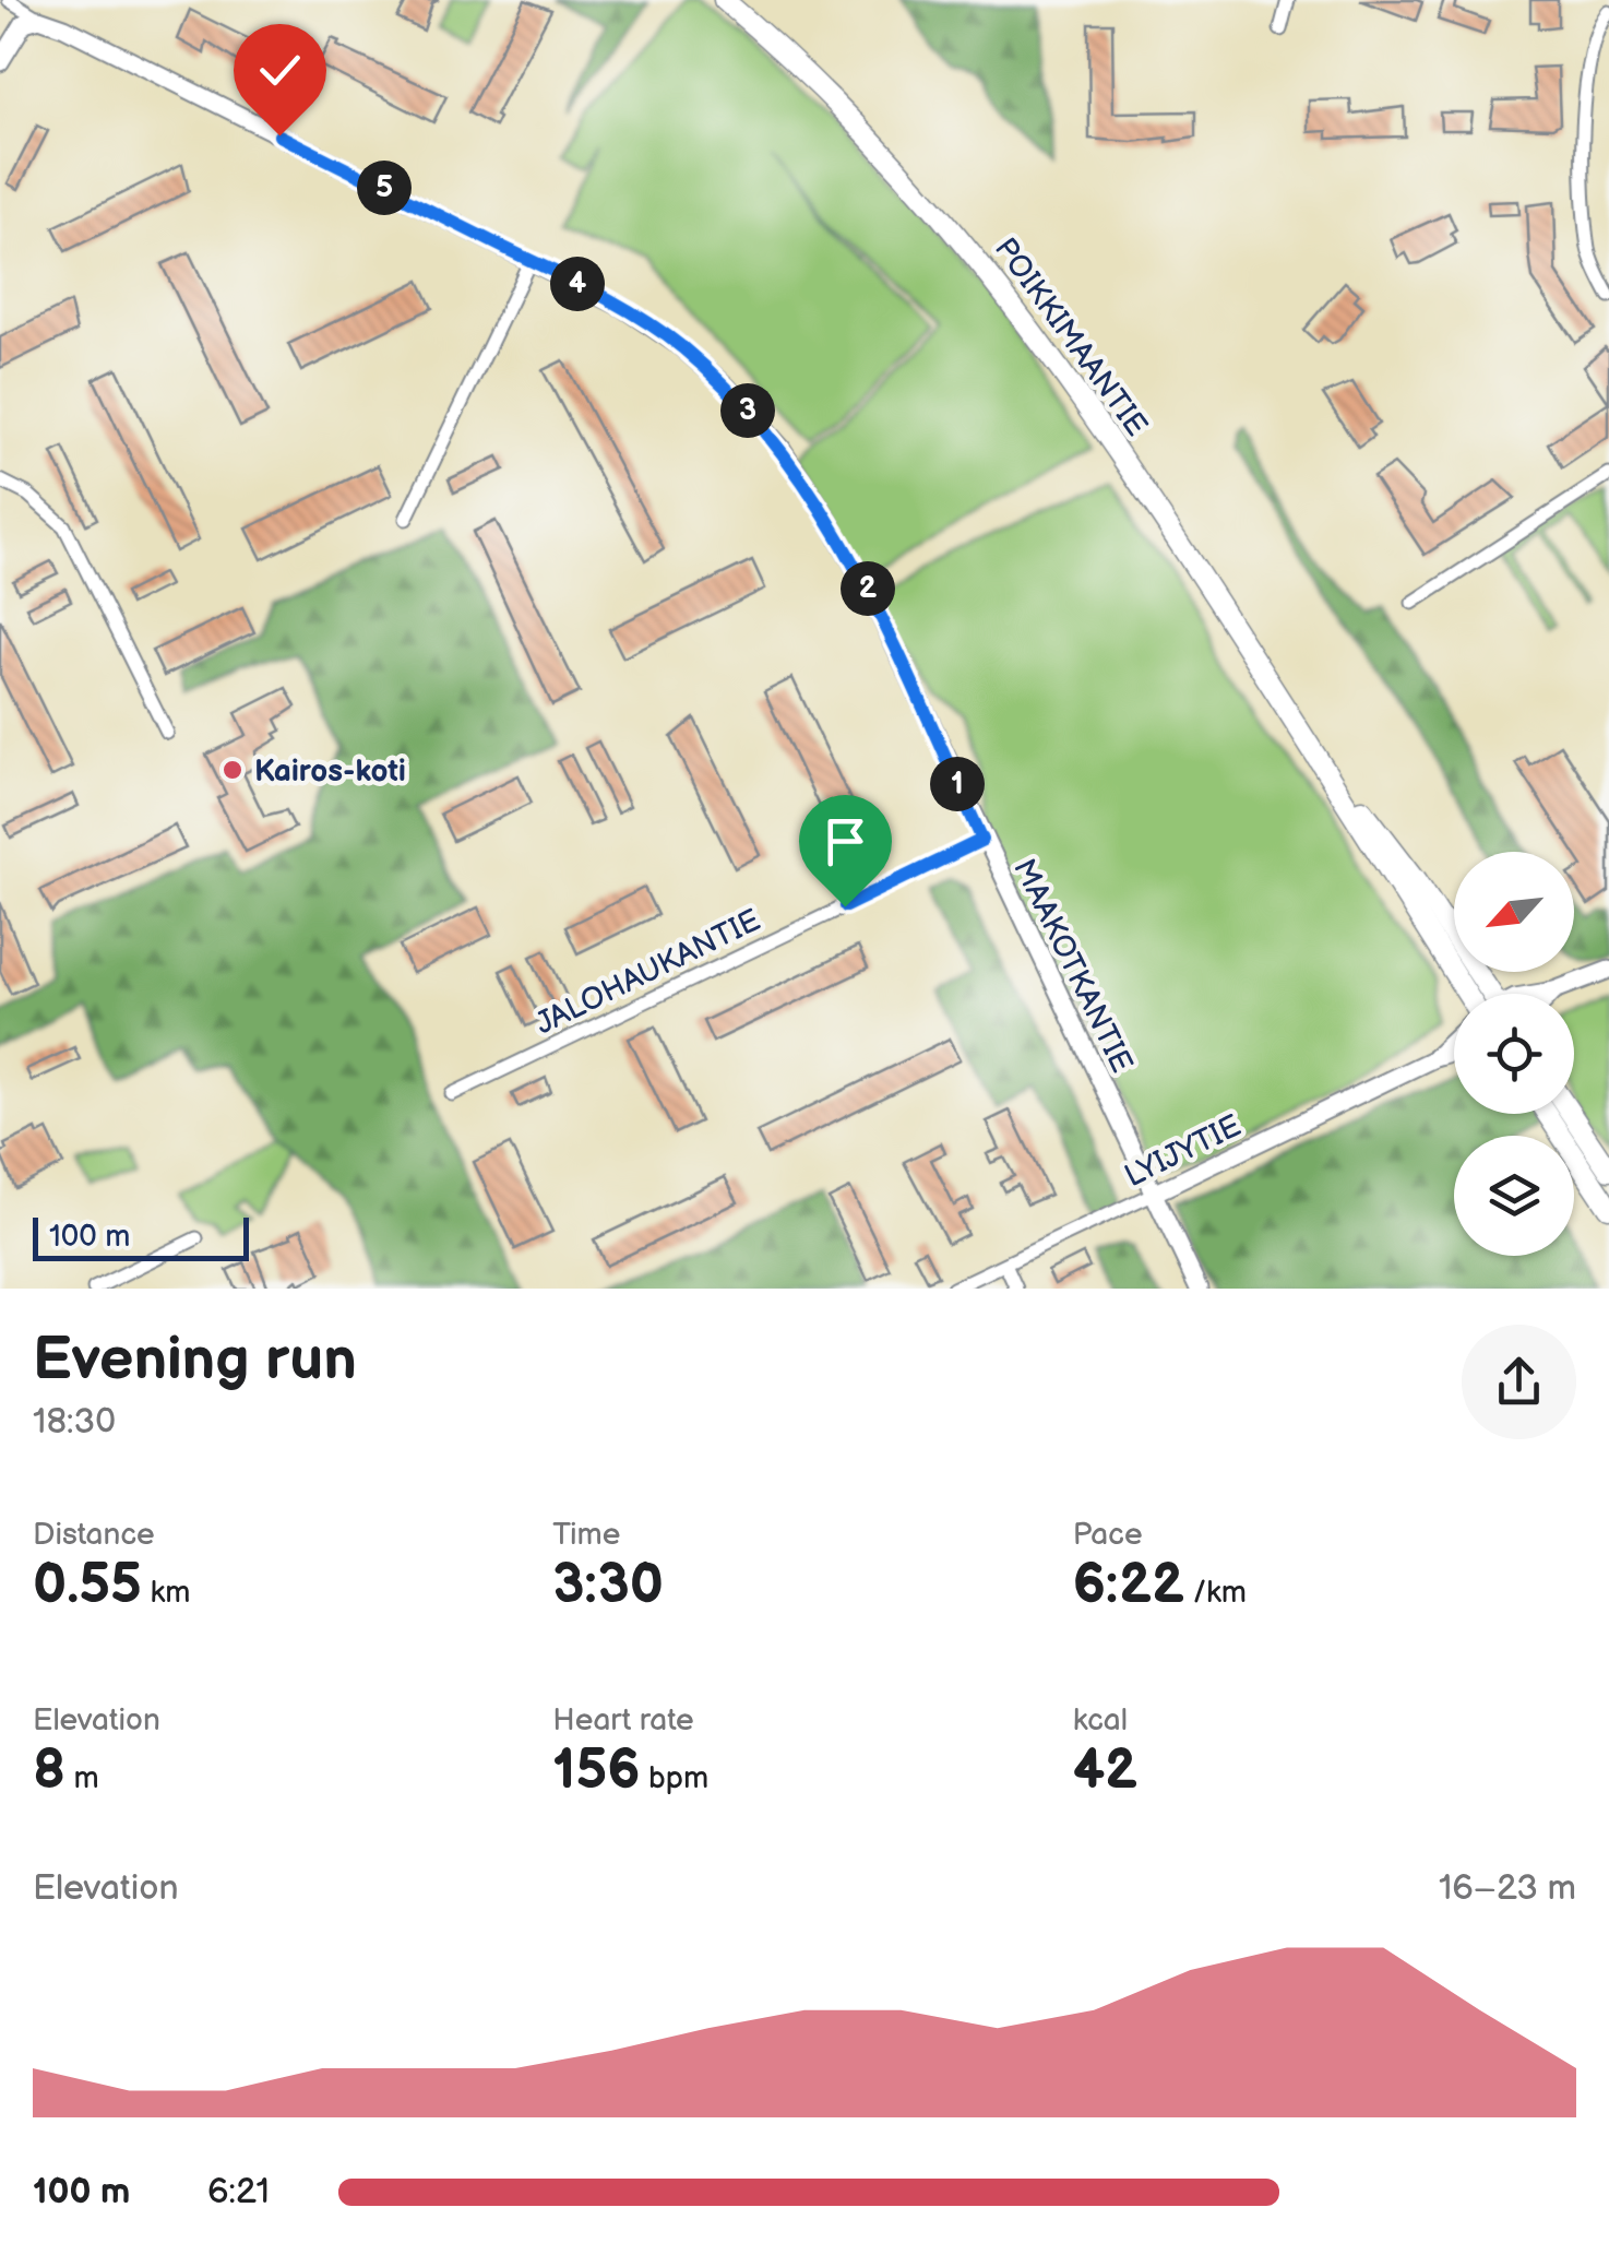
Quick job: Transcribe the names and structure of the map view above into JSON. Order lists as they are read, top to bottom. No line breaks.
{"streets":{"main road":["POIKKIMAANTIE"],"street":["MAAKOTKANTIE","JALOHAUKANTIE","LYIJYTIE"]},"crossings":[["MAAKOTKANTIE","JALOHAUKANTIE"],["MAAKOTKANTIE","LYIJYTIE"]],"places":["Kairos-koti"],"scale_bar":"100 m","north":"bottom left","page":{"pins":["5","4","3","2","1"],"scale":"100 m","heading":["Evening run","18:30"],"stats":[["Distance","0.55 km"],["Time","3:30"],["Pace","6:22 /km"],["Elevation","8 m"],["Heart rate","156 bpm"],["kcal","42"]],"chart":["Elevation","16–23 m"],"list":[{"name":"100 m","note":"6:21"}]}}
